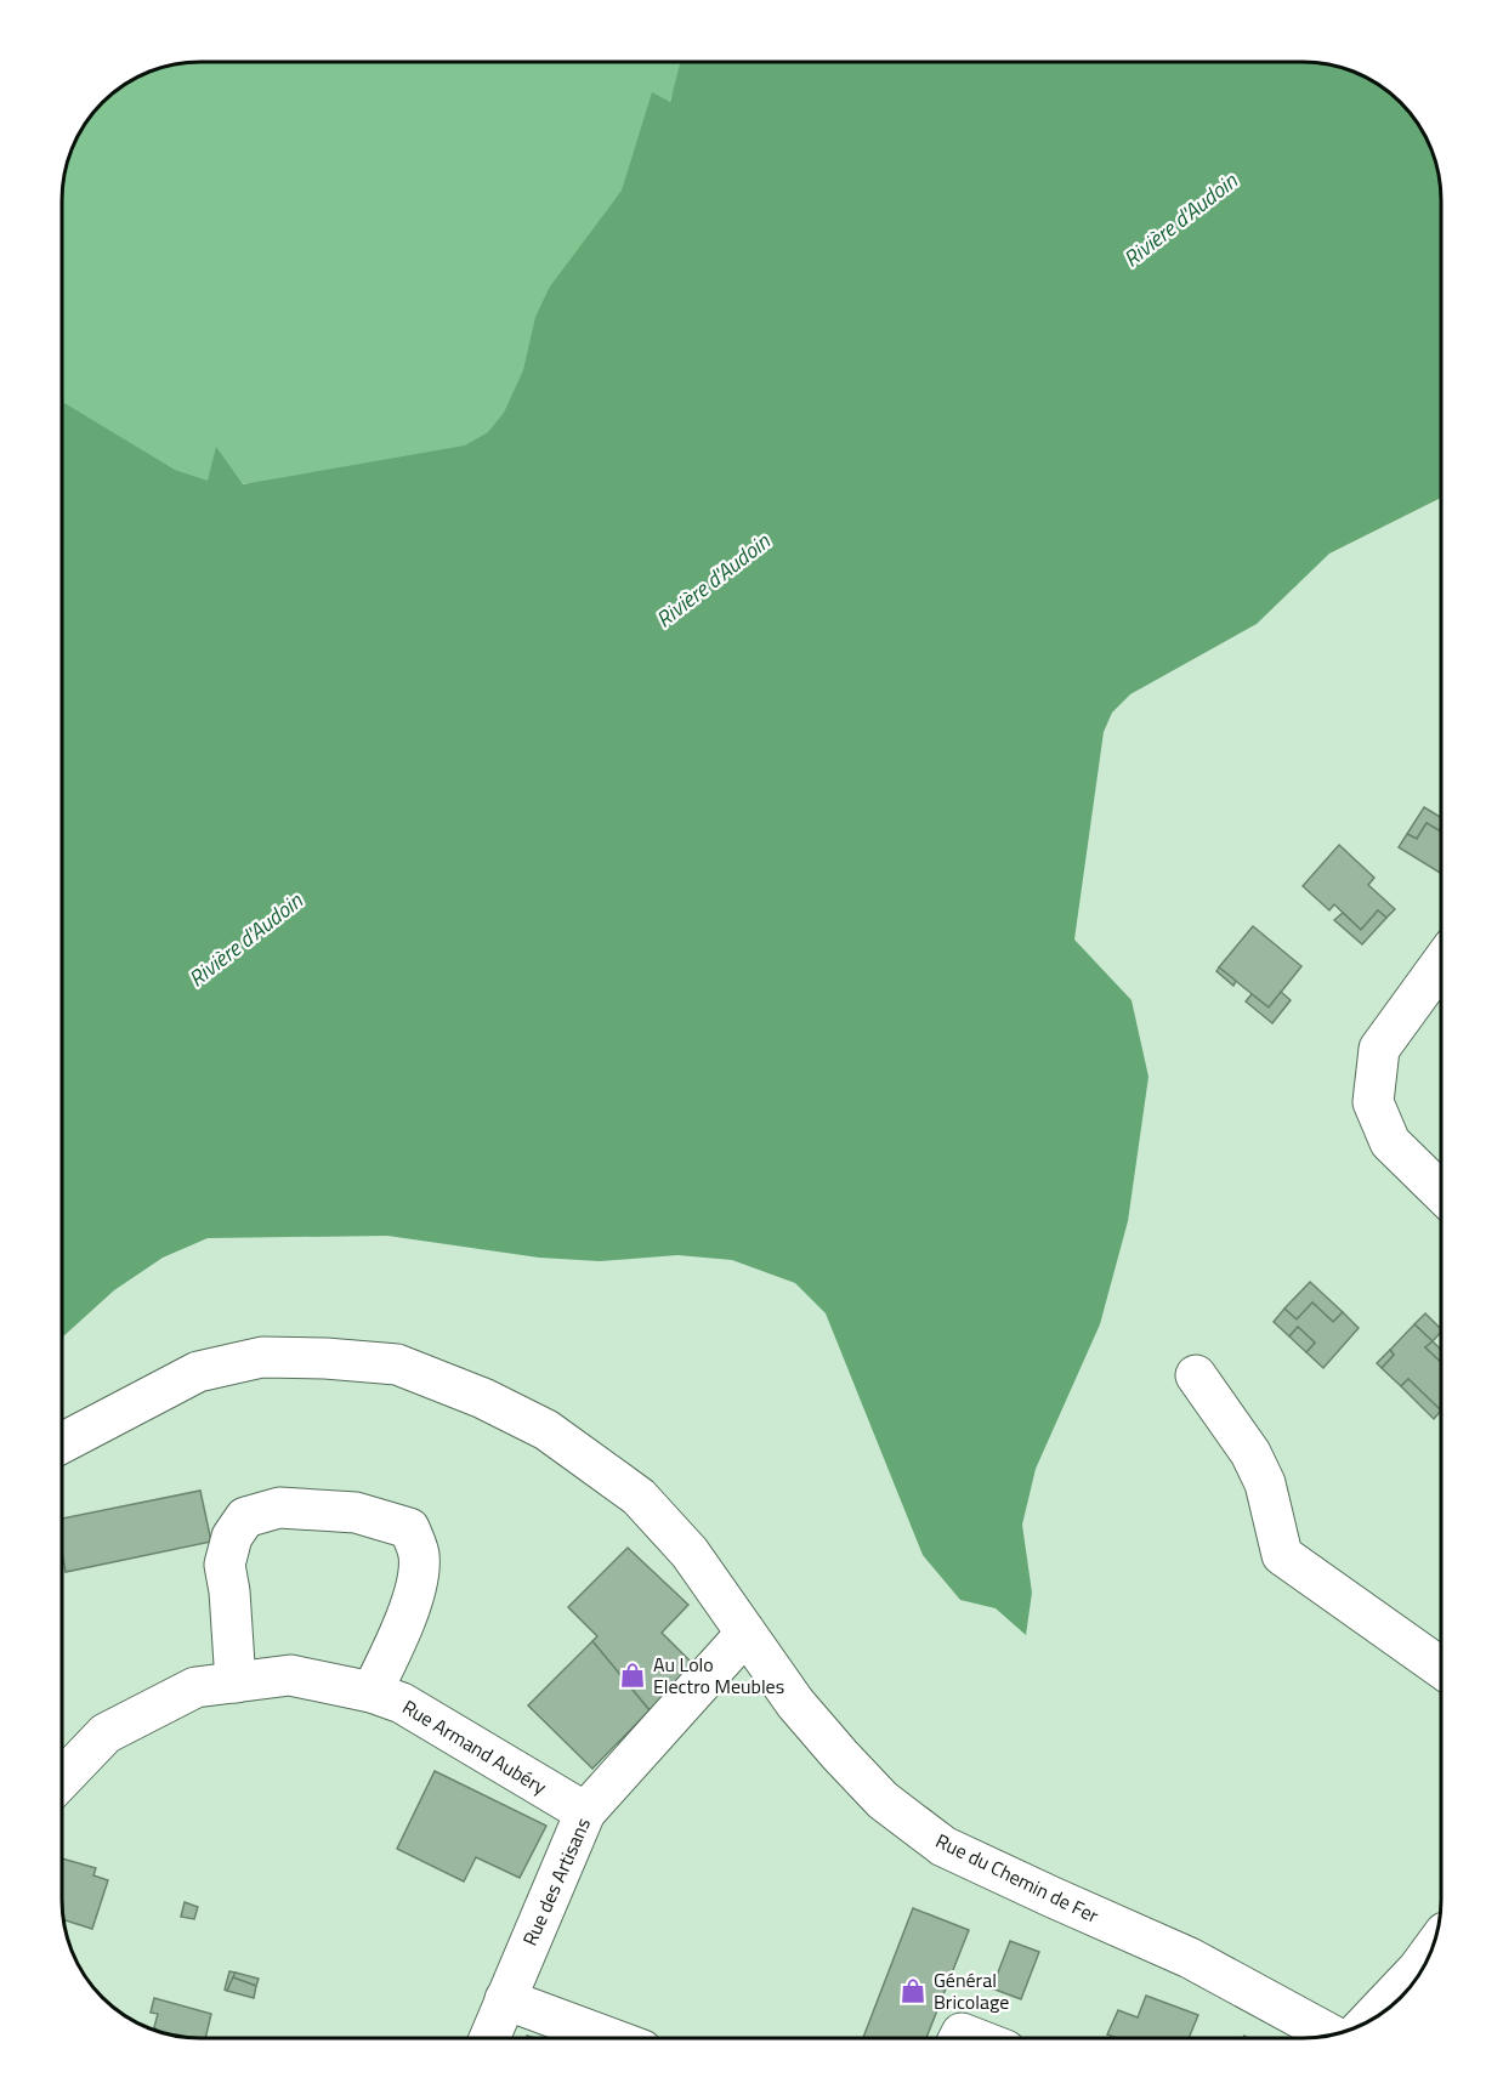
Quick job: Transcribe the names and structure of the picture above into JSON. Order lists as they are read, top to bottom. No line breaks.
{"streets":{"street":["Rue Armand Aubéry","Rue du Chemin de Fer","Rue des Artisans"]},"crossings":[["Rue Armand Aubéry","Rue des Artisans"],["Rue du Chemin de Fer","Rue des Artisans"]],"water":["Rivière d'Audoin"],"places":{"shop":["Au Lolo Electro Meubles","Général Bricolage"]}}
